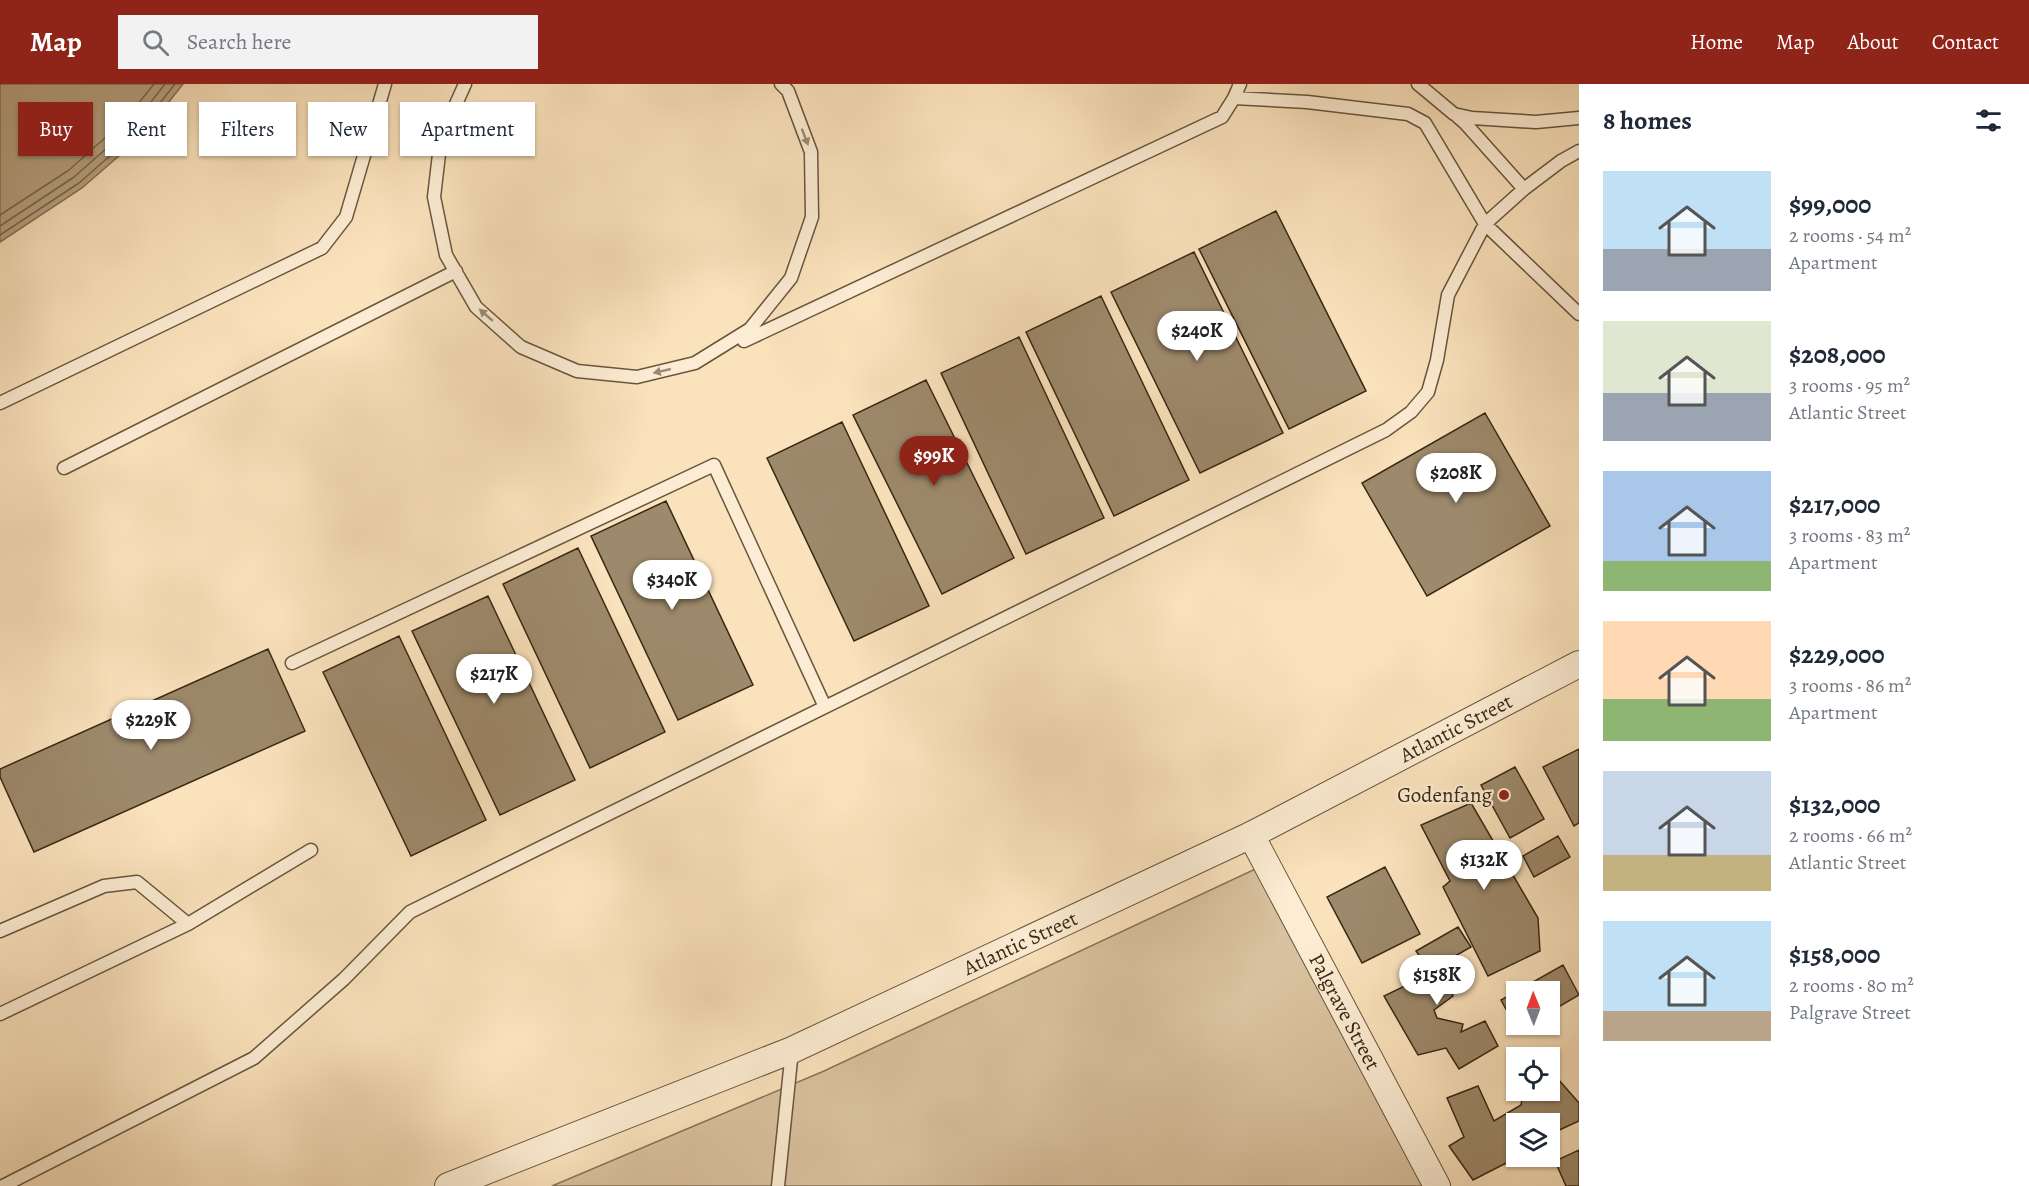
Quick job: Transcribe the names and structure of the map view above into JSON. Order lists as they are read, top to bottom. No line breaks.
{"streets":{"street":["Atlantic Street","Palgrave Street"]},"crossings":[["Atlantic Street","Palgrave Street"]],"places":["Godenfang"],"north":"top","page":{"header":"Map","search":"Search here","nav":["Home","Map","About","Contact"],"heading":"8 homes","chip":["Buy","Rent","Filters","New","Apartment"],"list":[{"name":"$99,000","note":"2 rooms · 54 m² · Apartment"},{"name":"$208,000","note":"3 rooms · 95 m² · Atlantic Street"},{"name":"$217,000","note":"3 rooms · 83 m² · Apartment"},{"name":"$229,000","note":"3 rooms · 86 m² · Apartment"},{"name":"$132,000","note":"2 rooms · 66 m² · Atlantic Street"},{"name":"$158,000","note":"2 rooms · 80 m² · Palgrave Street"}],"price":["$240K","$99K","$208K","$340K","$217K","$229K","$132K","$158K"]}}
